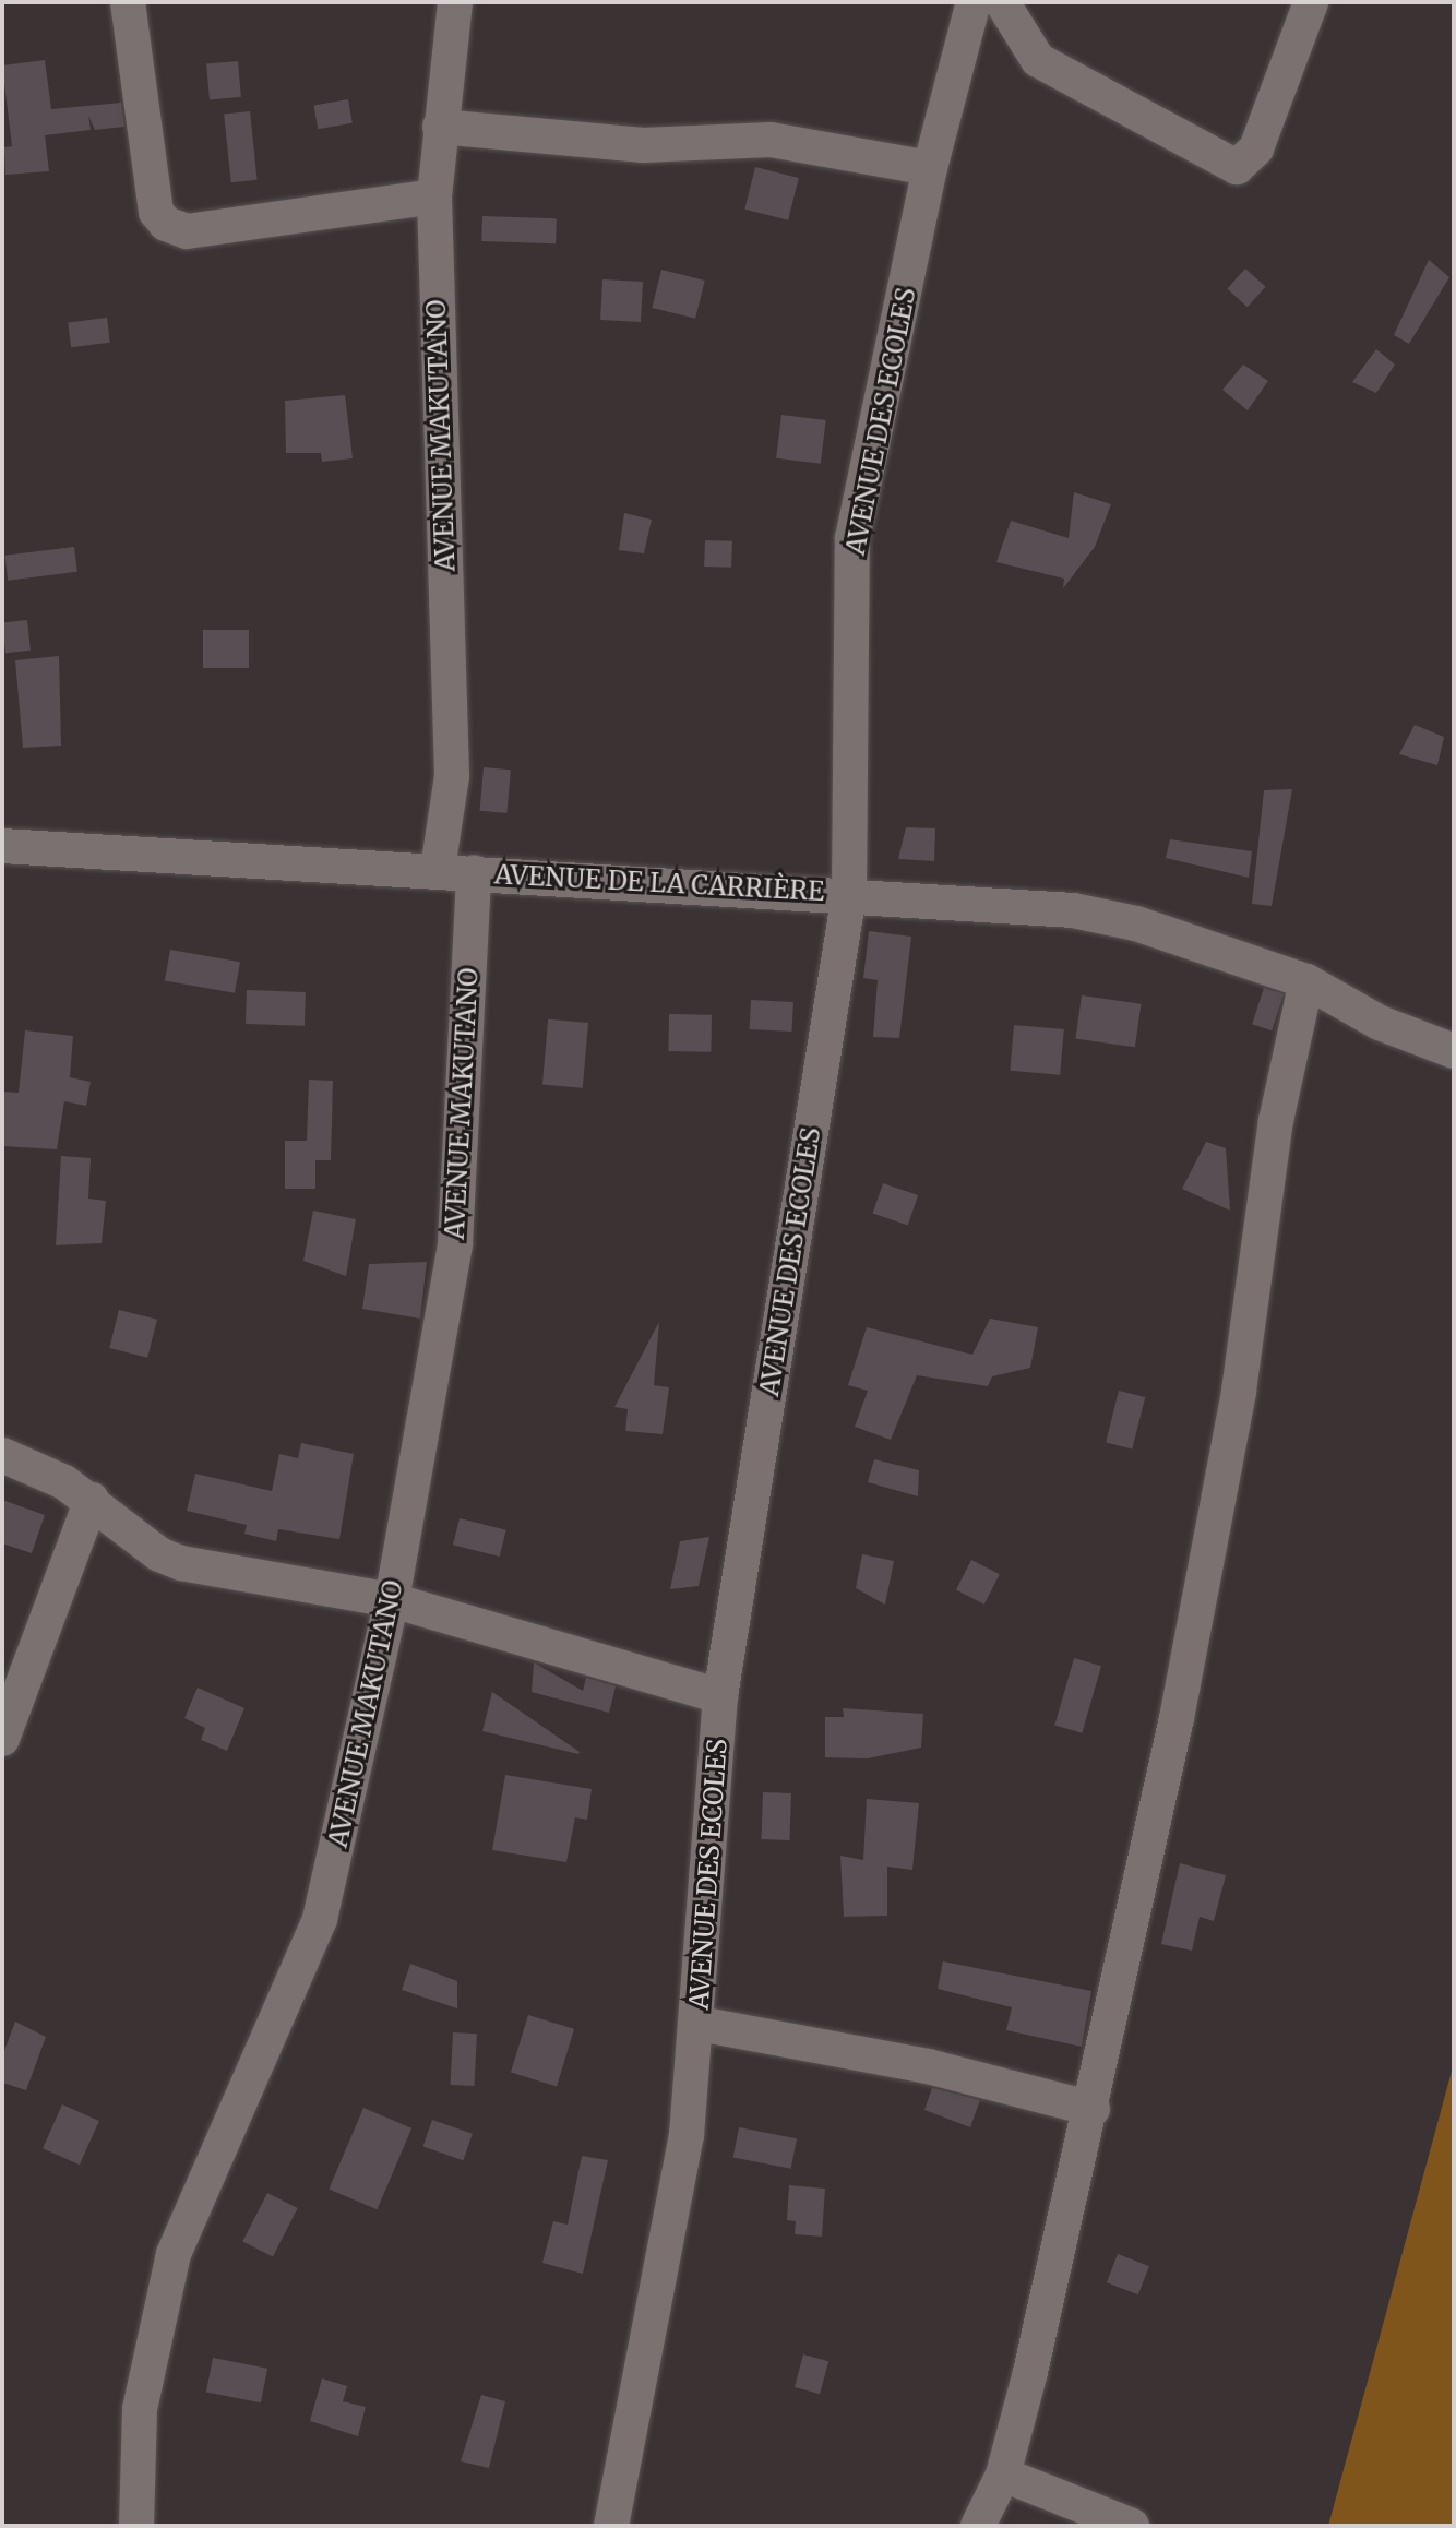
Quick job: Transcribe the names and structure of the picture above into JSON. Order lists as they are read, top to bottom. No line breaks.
{"streets":{"street":["AVENUE DES ECOLES","AVENUE MAKUTANO","AVENUE DE LA CARRIÈRE"]},"crossings":[["AVENUE DES ECOLES","AVENUE DE LA CARRIÈRE"],["AVENUE MAKUTANO","AVENUE DE LA CARRIÈRE"]]}
